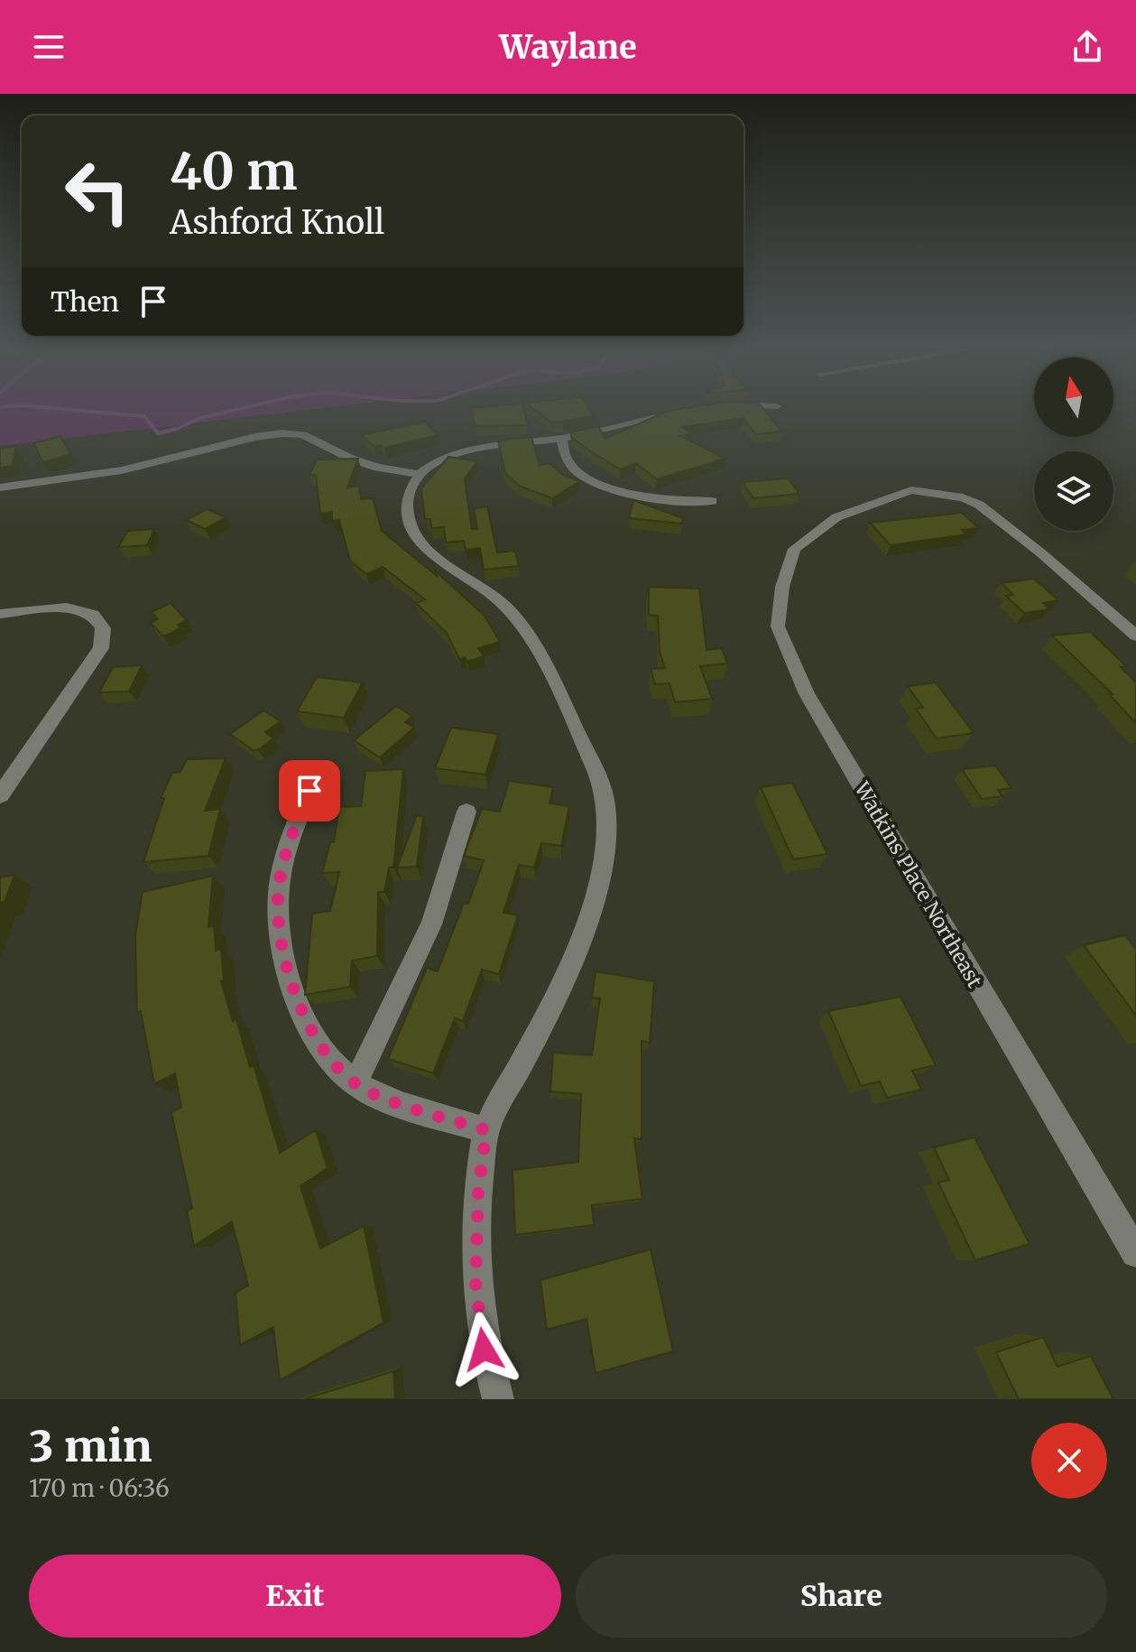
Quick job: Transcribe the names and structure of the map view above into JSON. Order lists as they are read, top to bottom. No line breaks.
{"streets":{"street":["Watkins Place Northeast"]},"north":"top","page":{"header":"Waylane","turn":["40 m","Ashford Knoll"],"then":"Then","heading":["3 min","170 m · 06:36"],"buttons":["Exit","Share"]}}
